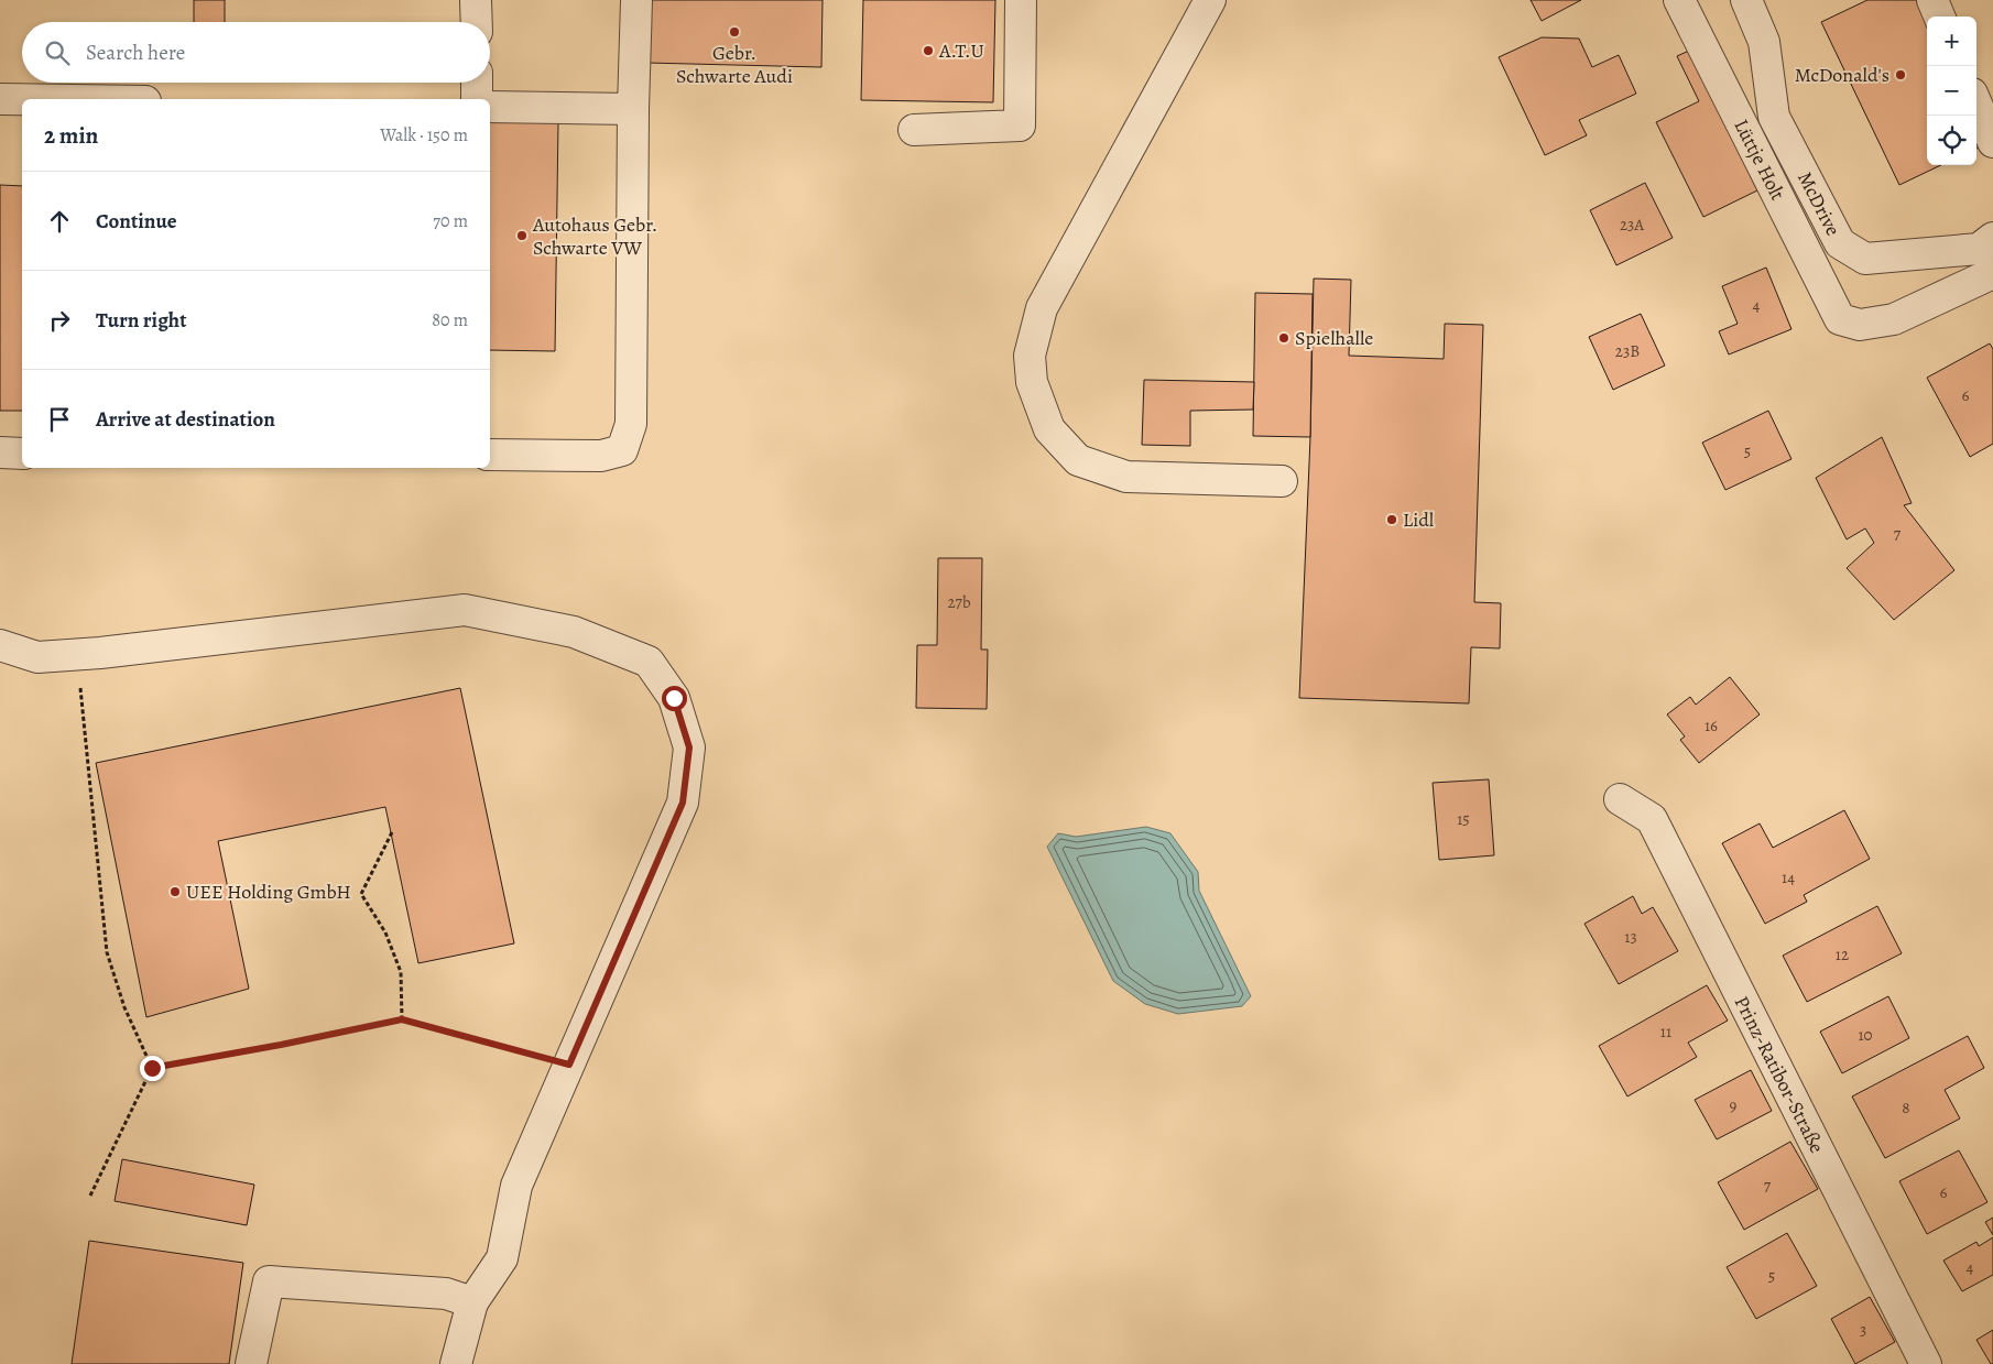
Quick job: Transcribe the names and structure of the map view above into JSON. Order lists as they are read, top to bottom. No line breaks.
{"streets":{"street":["Lüttje Holt","McDrive","Prinz-Ratibor-Straße"]},"places":["Gebr. Schwarte Audi","A.T.U","McDonald's","Autohaus Gebr. Schwarte VW","Spielhalle","Lidl","UEE Holding GmbH"],"house_numbers":["23A","4","23B","6","5","7","27b","16","15","14","13","12","11","10","9","8","7","6","4","5","3"],"page":{"map_buttons":["+","−"],"search":"Search here","heading":["2 min","Walk · 150 m"],"list":[["Continue","70 m"],["Turn right","80 m"],"Arrive at destination"]}}
